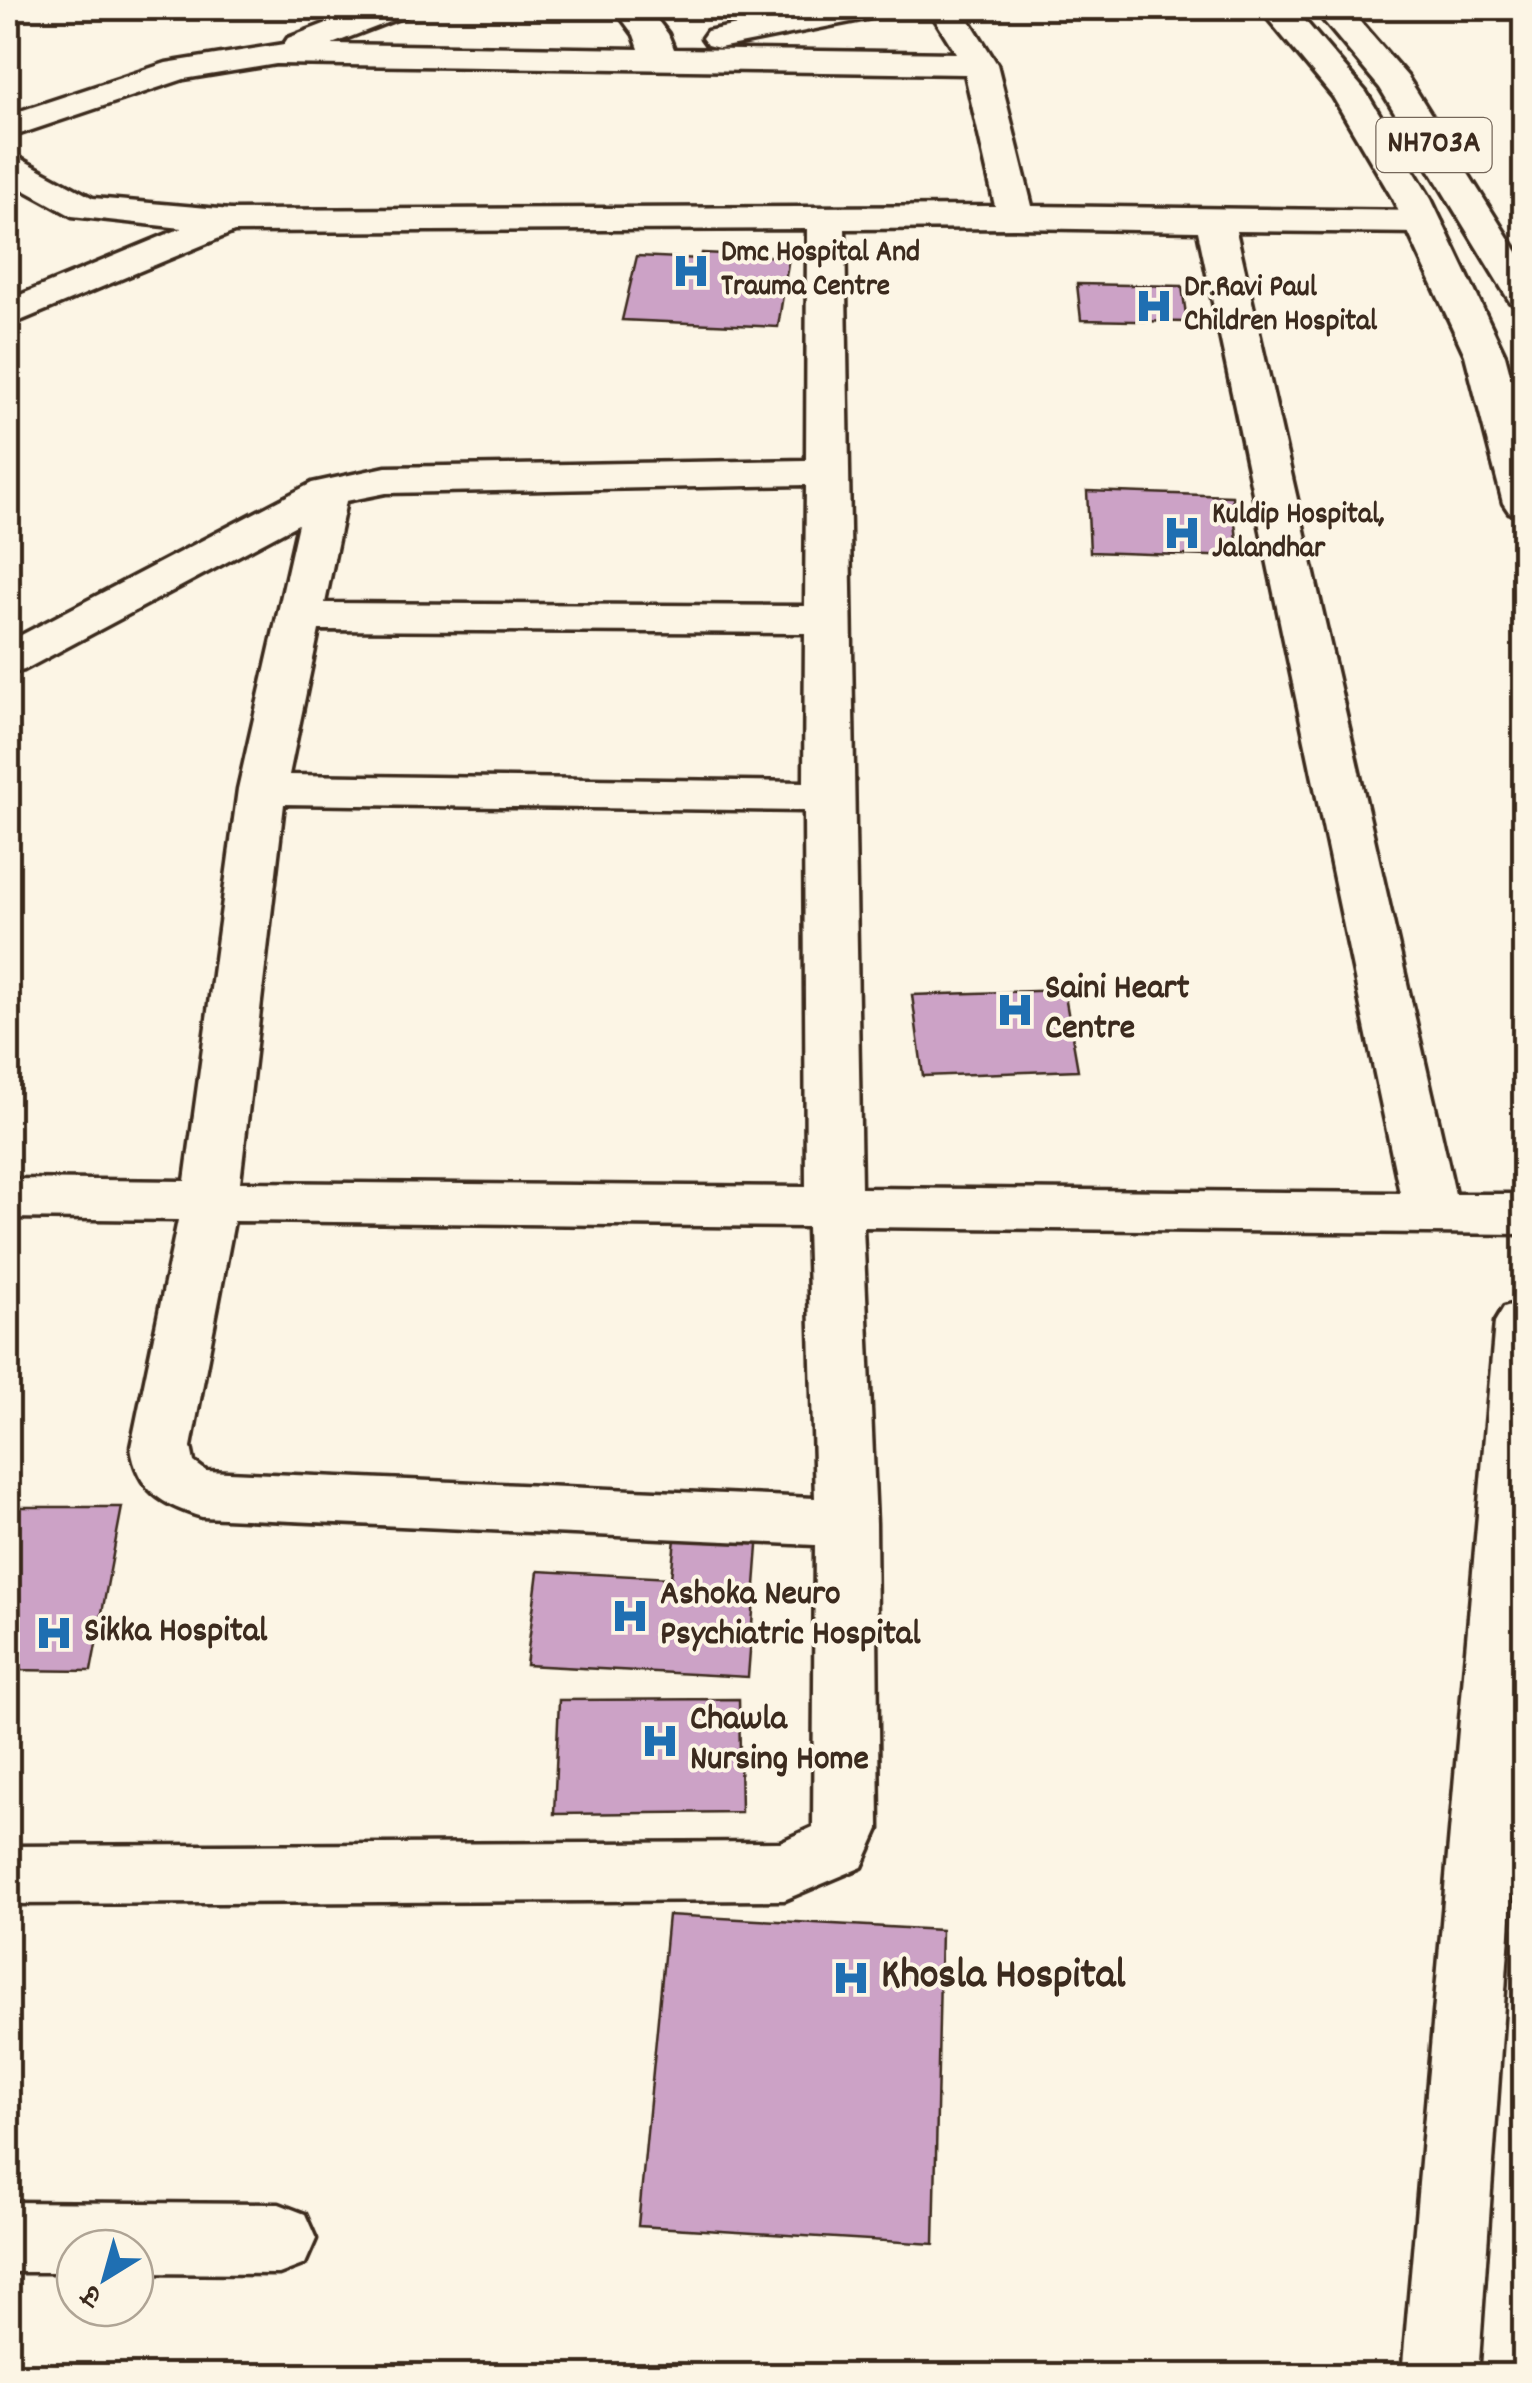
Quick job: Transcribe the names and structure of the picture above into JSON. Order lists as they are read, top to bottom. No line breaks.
{"streets":{"main road":["NH703A"]},"places":{"hospital":["Dmc Hospital And Trauma Centre","Dr.Ravi Paul Children Hospital","Kuldip Hospital, Jalandhar","Saini Heart Centre","Ashoka Neuro Psychiatric Hospital","Sikka Hospital","Chawla Nursing Home","Khosla Hospital"]},"north":"bottom left"}
